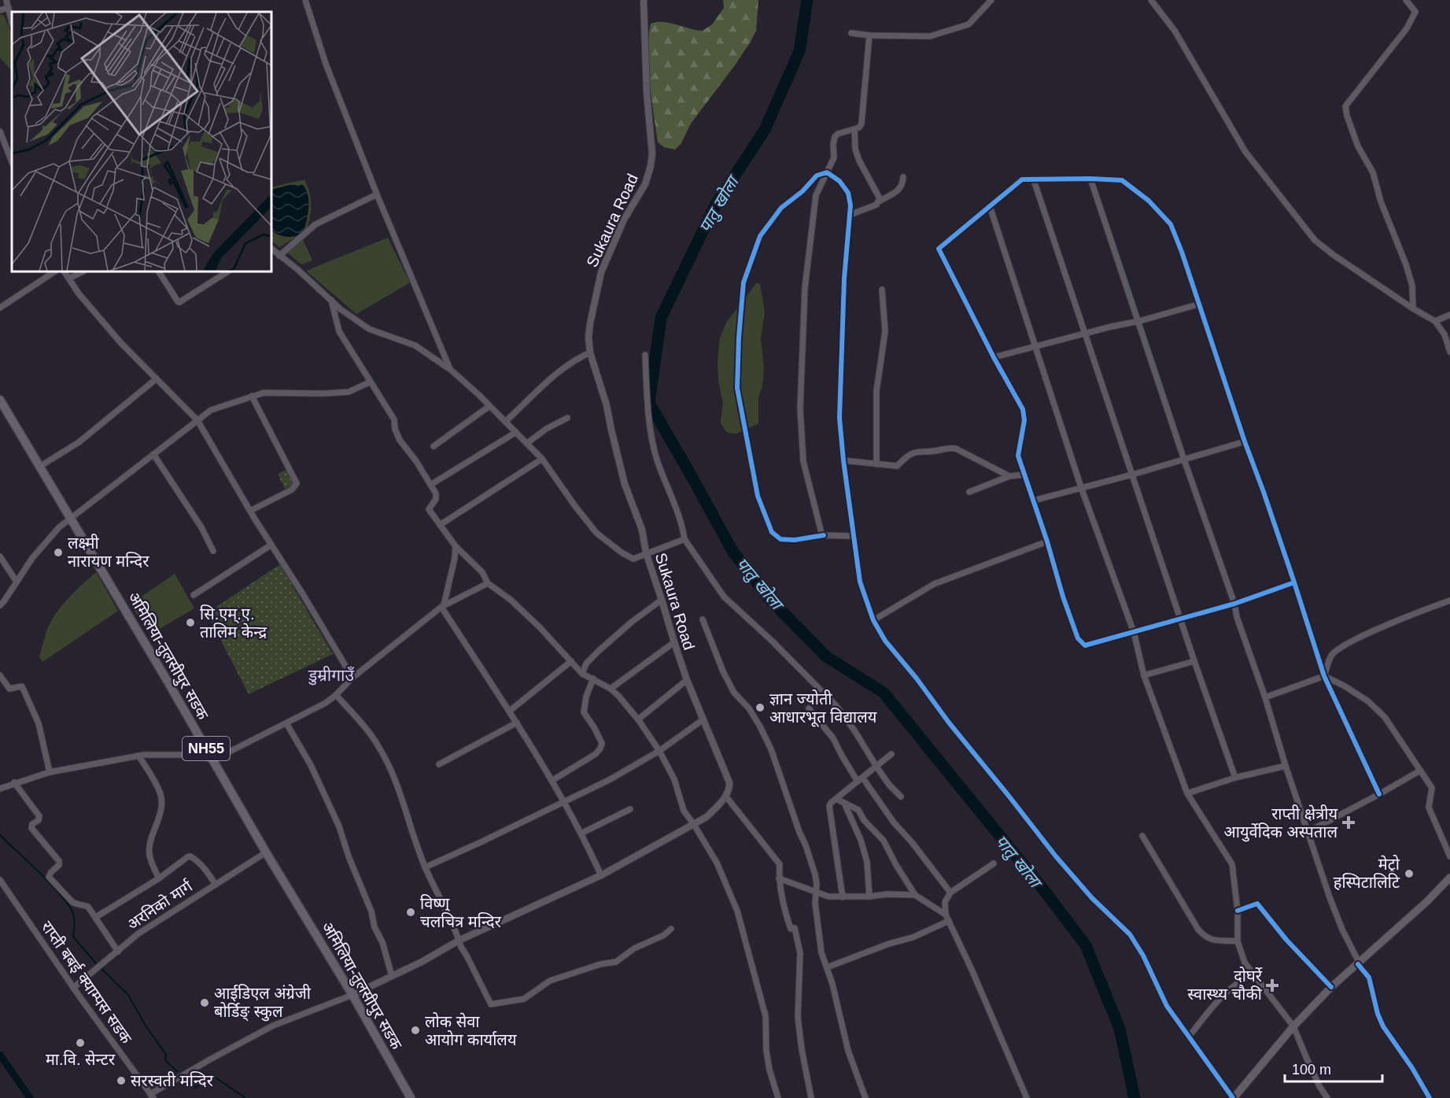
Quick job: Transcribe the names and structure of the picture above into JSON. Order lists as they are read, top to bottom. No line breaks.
{"streets":{"main road":["अमिलिया-तुलसीपुर सडक","NH55"],"street":["Sukaura Road","अरनिको मार्ग","राप्ती बबई क्याम्पस सडक"]},"crossings":[["अमिलिया-तुलसीपुर सडक","अरनिको मार्ग"],["अरनिको मार्ग","राप्ती बबई क्याम्पस सडक"]],"districts":["डुम्रीगाउँ"],"water":["पातु खोला"],"places":{"other":["लक्ष्मी नारायण मन्दिर","सि.एम्.ए. तालिम केन्द्र","ज्ञान ज्योती आधारभूत विद्यालय","मेट्रो हस्पिटालिटि","विष्णु चलचित्र मन्दिर","आईडिएल अंग्रेजी बोर्डिङ् स्कुल","लोक सेवा आयोग कार्यालय","मा.वि. सेन्टर","सरस्वती मन्दिर"],"health":["राप्ती क्षेत्रीय आयुर्वेदिक अस्पताल","दोघर्रे स्वास्थ्य चौकी"]},"scale_bar":"100 m"}
